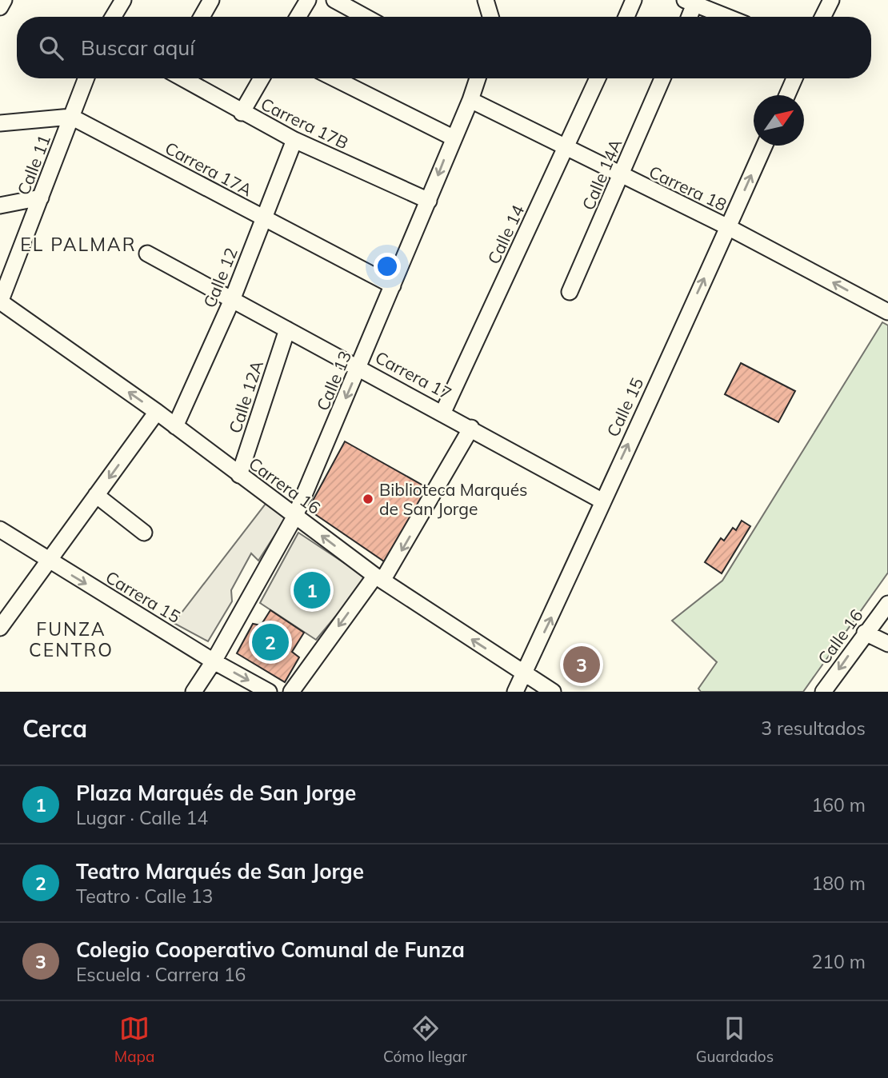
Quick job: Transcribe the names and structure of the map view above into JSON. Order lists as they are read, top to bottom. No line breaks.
{"streets":{"street":["Carrera 17B","Calle 11","Carrera 17A","Calle 14A","Carrera 18","Calle 14","Calle 12","Carrera 17","Calle 13","Calle 12A","Calle 15","Carrera 16","Carrera 15","Calle 16"]},"crossings":[["Carrera 17B","Calle 12"],["Carrera 17B","Calle 13"],["Calle 11","Carrera 17A"],["Calle 11","Carrera 16"],["Carrera 17A","Calle 12"],["Carrera 17A","Calle 13"],["Calle 14A","Carrera 18"],["Carrera 18","Calle 14"],["Carrera 18","Calle 13"],["Carrera 18","Calle 15"],["Calle 14","Carrera 17"],["Calle 12","Carrera 17"],["Calle 12","Carrera 16"],["Carrera 17","Calle 13"],["Carrera 17","Calle 12A"],["Carrera 17","Calle 15"],["Calle 13","Carrera 16"],["Calle 13","Carrera 15"],["Calle 12A","Carrera 16"],["Calle 15","Carrera 16"]],"one_way":["Carrera 18","Calle 15","Carrera 16","Carrera 15","Calle 16"],"districts":["EL PALMAR","FUNZA CENTRO"],"places":["Biblioteca Marqués de San Jorge"],"north":"top right","page":{"search":"Buscar aquí","pins":["1","2","3"],"heading":["Cerca","3 resultados"],"list":[{"mark":"1","name":"Plaza Marqués de San Jorge","note":"Lugar · Calle 14","value":"160 m"},{"mark":"2","name":"Teatro Marqués de San Jorge","note":"Teatro · Calle 13","value":"180 m"},{"mark":"3","name":"Colegio Cooperativo Comunal de Funza","note":"Escuela · Carrera 16","value":"210 m"}],"nav":["Mapa","Cómo llegar","Guardados"]}}
